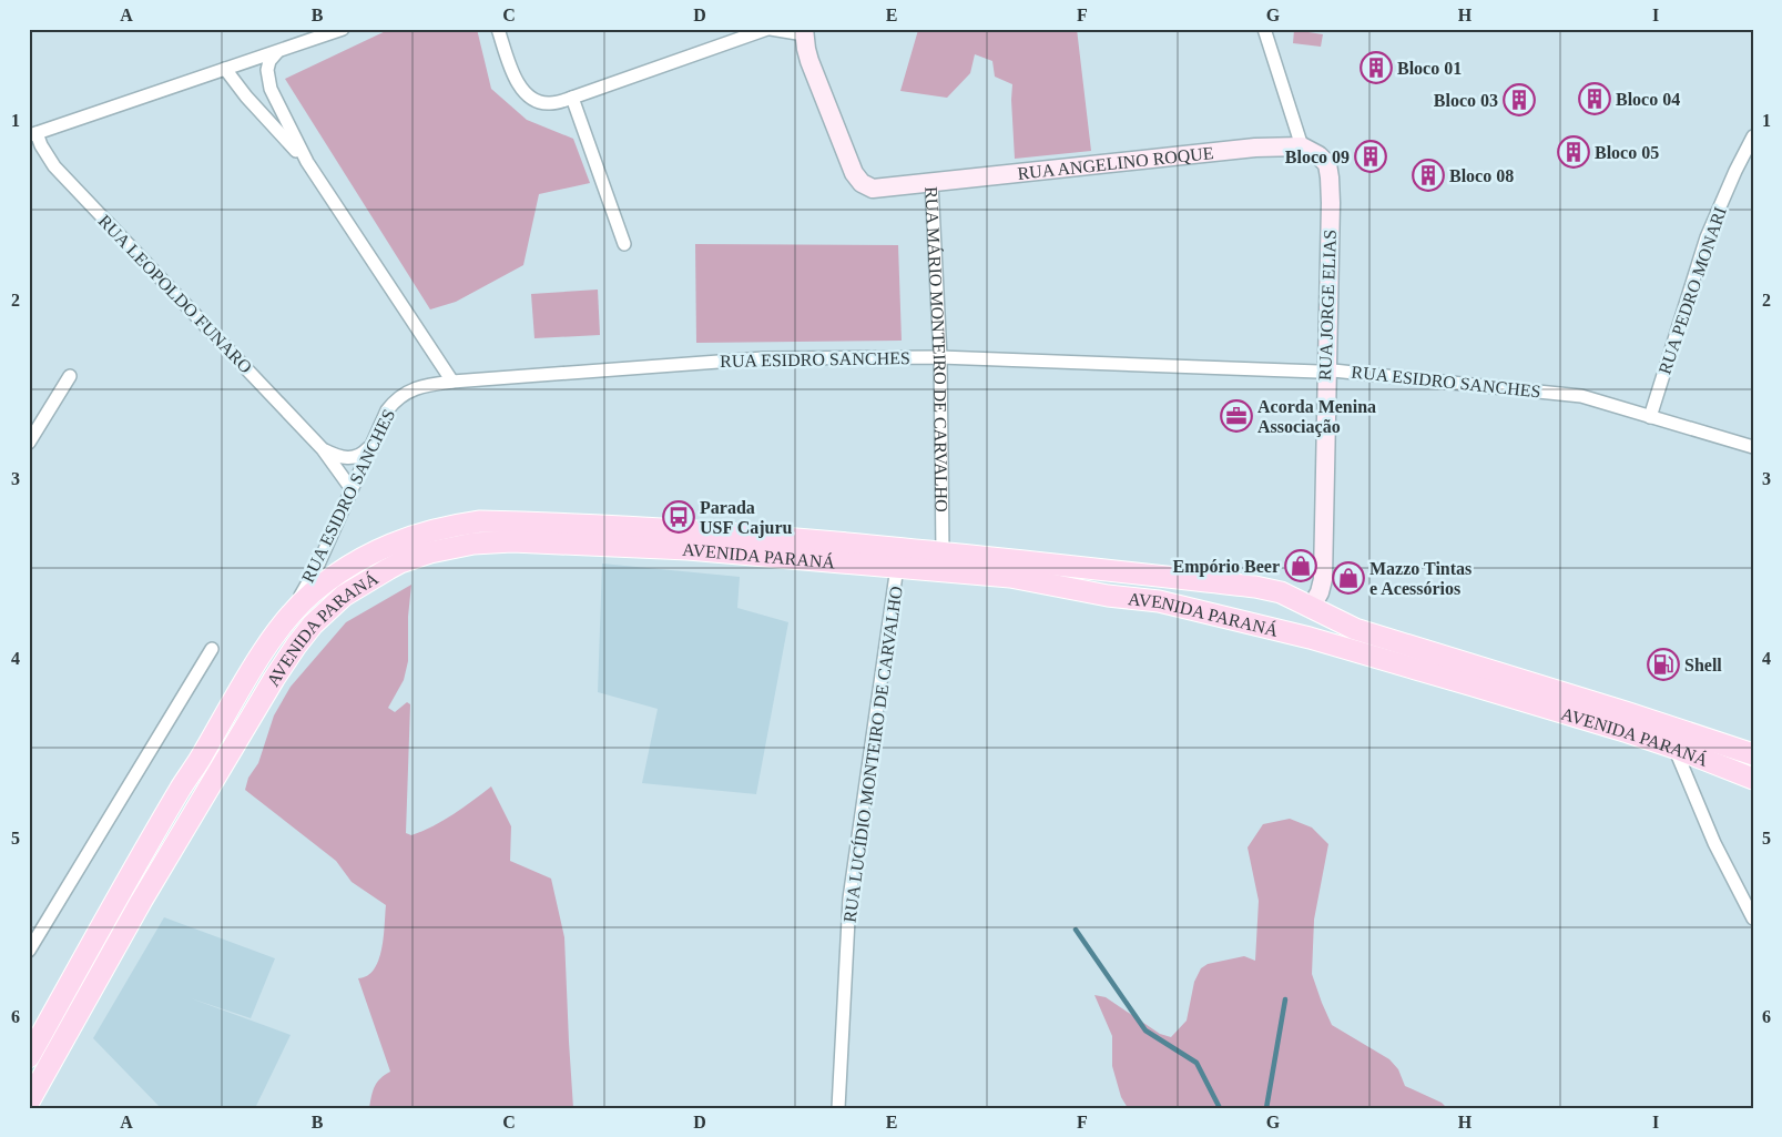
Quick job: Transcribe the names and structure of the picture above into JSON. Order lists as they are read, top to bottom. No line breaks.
{"streets":{"main road":["AVENIDA PARANÁ"],"street":["RUA ANGELINO ROQUE","RUA PEDRO MONARI","RUA LEOPOLDO FUNARO","RUA JORGE ELIAS","RUA MÁRIO MONTEIRO DE CARVALHO","RUA ESIDRO SANCHES","RUA LUCÍDIO MONTEIRO DE CARVALHO"]},"crossings":[["RUA ANGELINO ROQUE","RUA JORGE ELIAS"],["RUA ANGELINO ROQUE","RUA MÁRIO MONTEIRO DE CARVALHO"],["RUA PEDRO MONARI","RUA ESIDRO SANCHES"],["RUA LEOPOLDO FUNARO","RUA ESIDRO SANCHES"],["RUA JORGE ELIAS","RUA ESIDRO SANCHES"],["RUA JORGE ELIAS","AVENIDA PARANÁ"],["RUA MÁRIO MONTEIRO DE CARVALHO","RUA ESIDRO SANCHES"],["RUA MÁRIO MONTEIRO DE CARVALHO","AVENIDA PARANÁ"],["RUA ESIDRO SANCHES","AVENIDA PARANÁ"],["AVENIDA PARANÁ","RUA LUCÍDIO MONTEIRO DE CARVALHO"]],"places":{"building":["Bloco 01","Bloco 04","Bloco 03","Bloco 05","Bloco 09","Bloco 08"],"office":["Acorda Menina Associação"],"bus stop":["Parada USF Cajuru"],"shop":["Empório Beer","Mazzo Tintas e Acessórios"],"fuel station":["Shell"]},"grid":{"columns":["A","B","C","D","E","F","G","H","I"],"rows":["1","2","3","4","5","6"]}}
